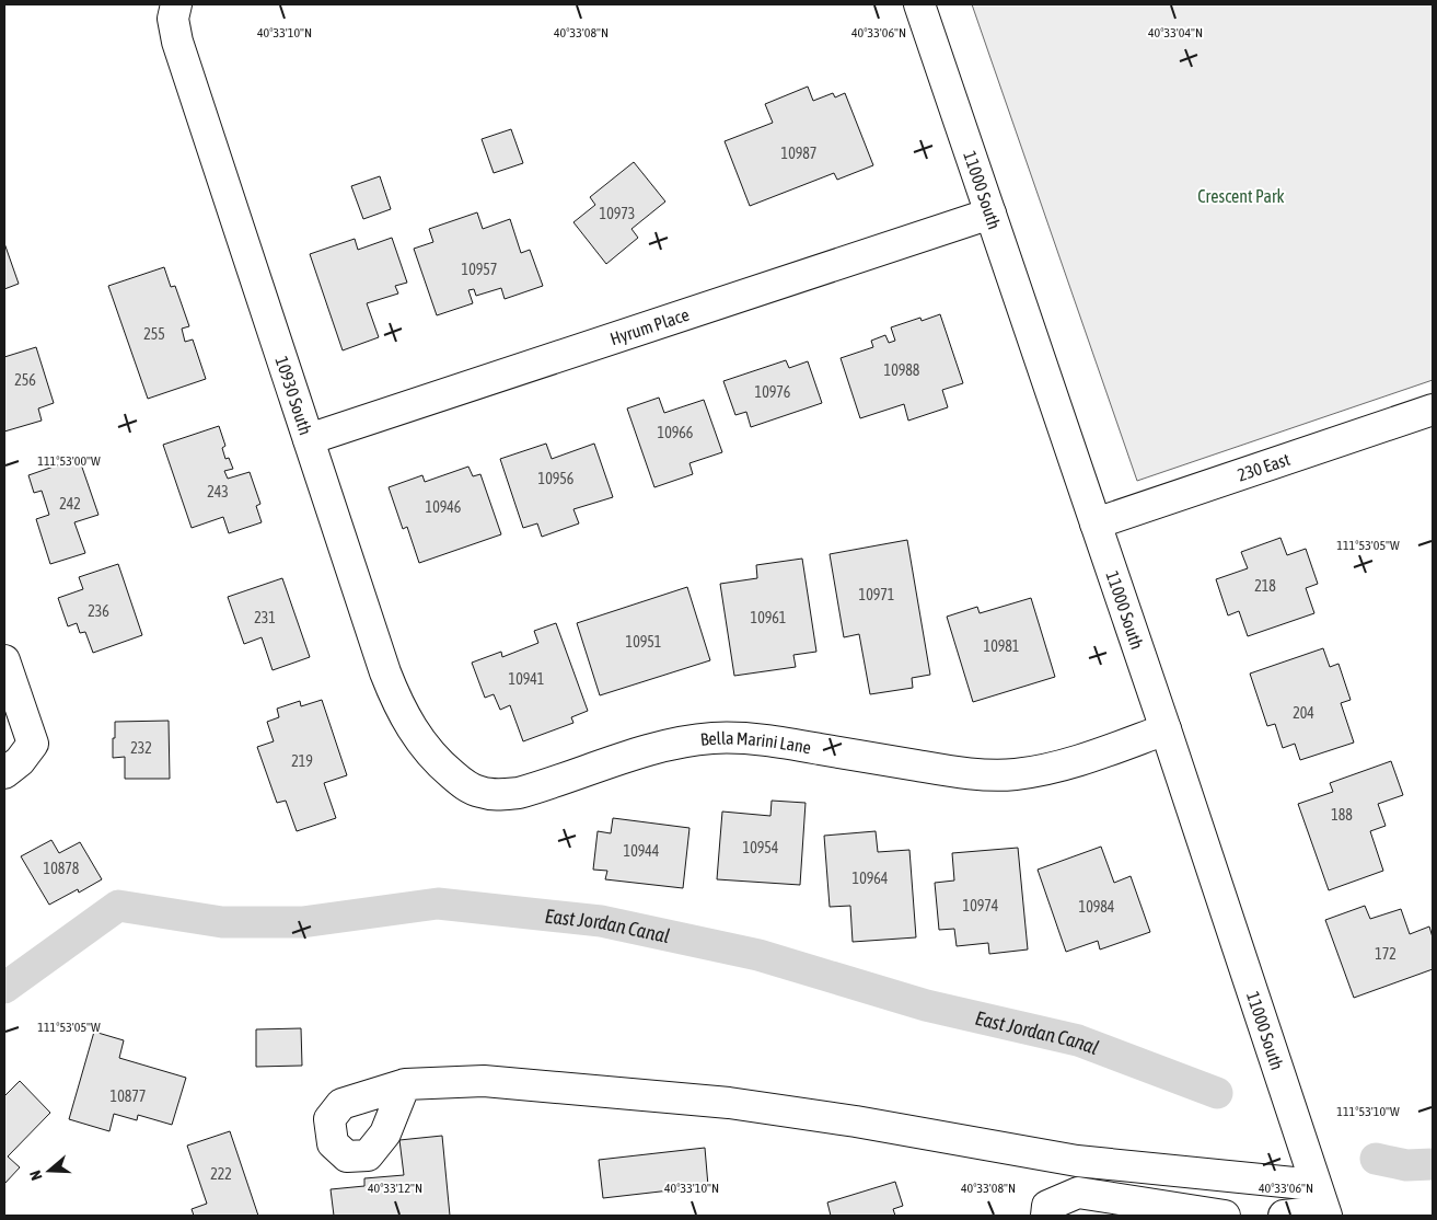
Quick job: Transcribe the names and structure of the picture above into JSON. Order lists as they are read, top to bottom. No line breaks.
{"streets":{"street":["11000 South","Hyrum Place","10930 South","230 East","Bella Marini Lane"]},"crossings":[["11000 South","Hyrum Place"],["11000 South","230 East"],["11000 South","Bella Marini Lane"],["Hyrum Place","10930 South"],["10930 South","Bella Marini Lane"]],"water":["East Jordan Canal"],"parks":["Crescent Park"],"house_numbers":["10987","10973","10957","255","10988","256","10976","10966","10956","243","242","10946","218","10971","236","231","10961","10951","10981","10941","204","232","219","188","10954","10944","10878","10964","10974","10984","172","10877","222"],"north":"left","coordinates":["40°33'10\"N","40°33'08\"N","40°33'06\"N","40°33'04\"N","111°53'00\"W","111°53'05\"W","111°53'10\"W","40°33'12\"N"]}
